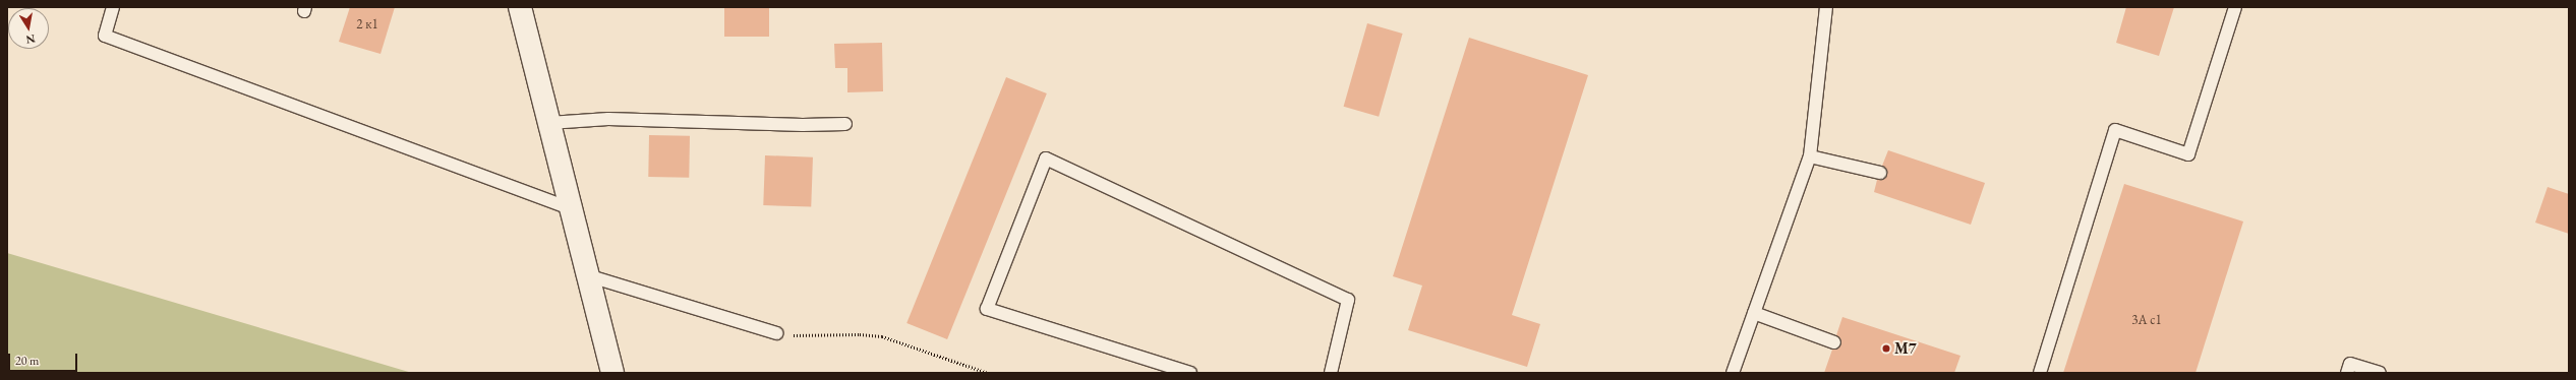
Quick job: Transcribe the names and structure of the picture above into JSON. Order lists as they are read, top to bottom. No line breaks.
{"places":["М7"],"house_numbers":["2 к1","3А с1"],"scale_bar":"20 m","north":"bottom"}
